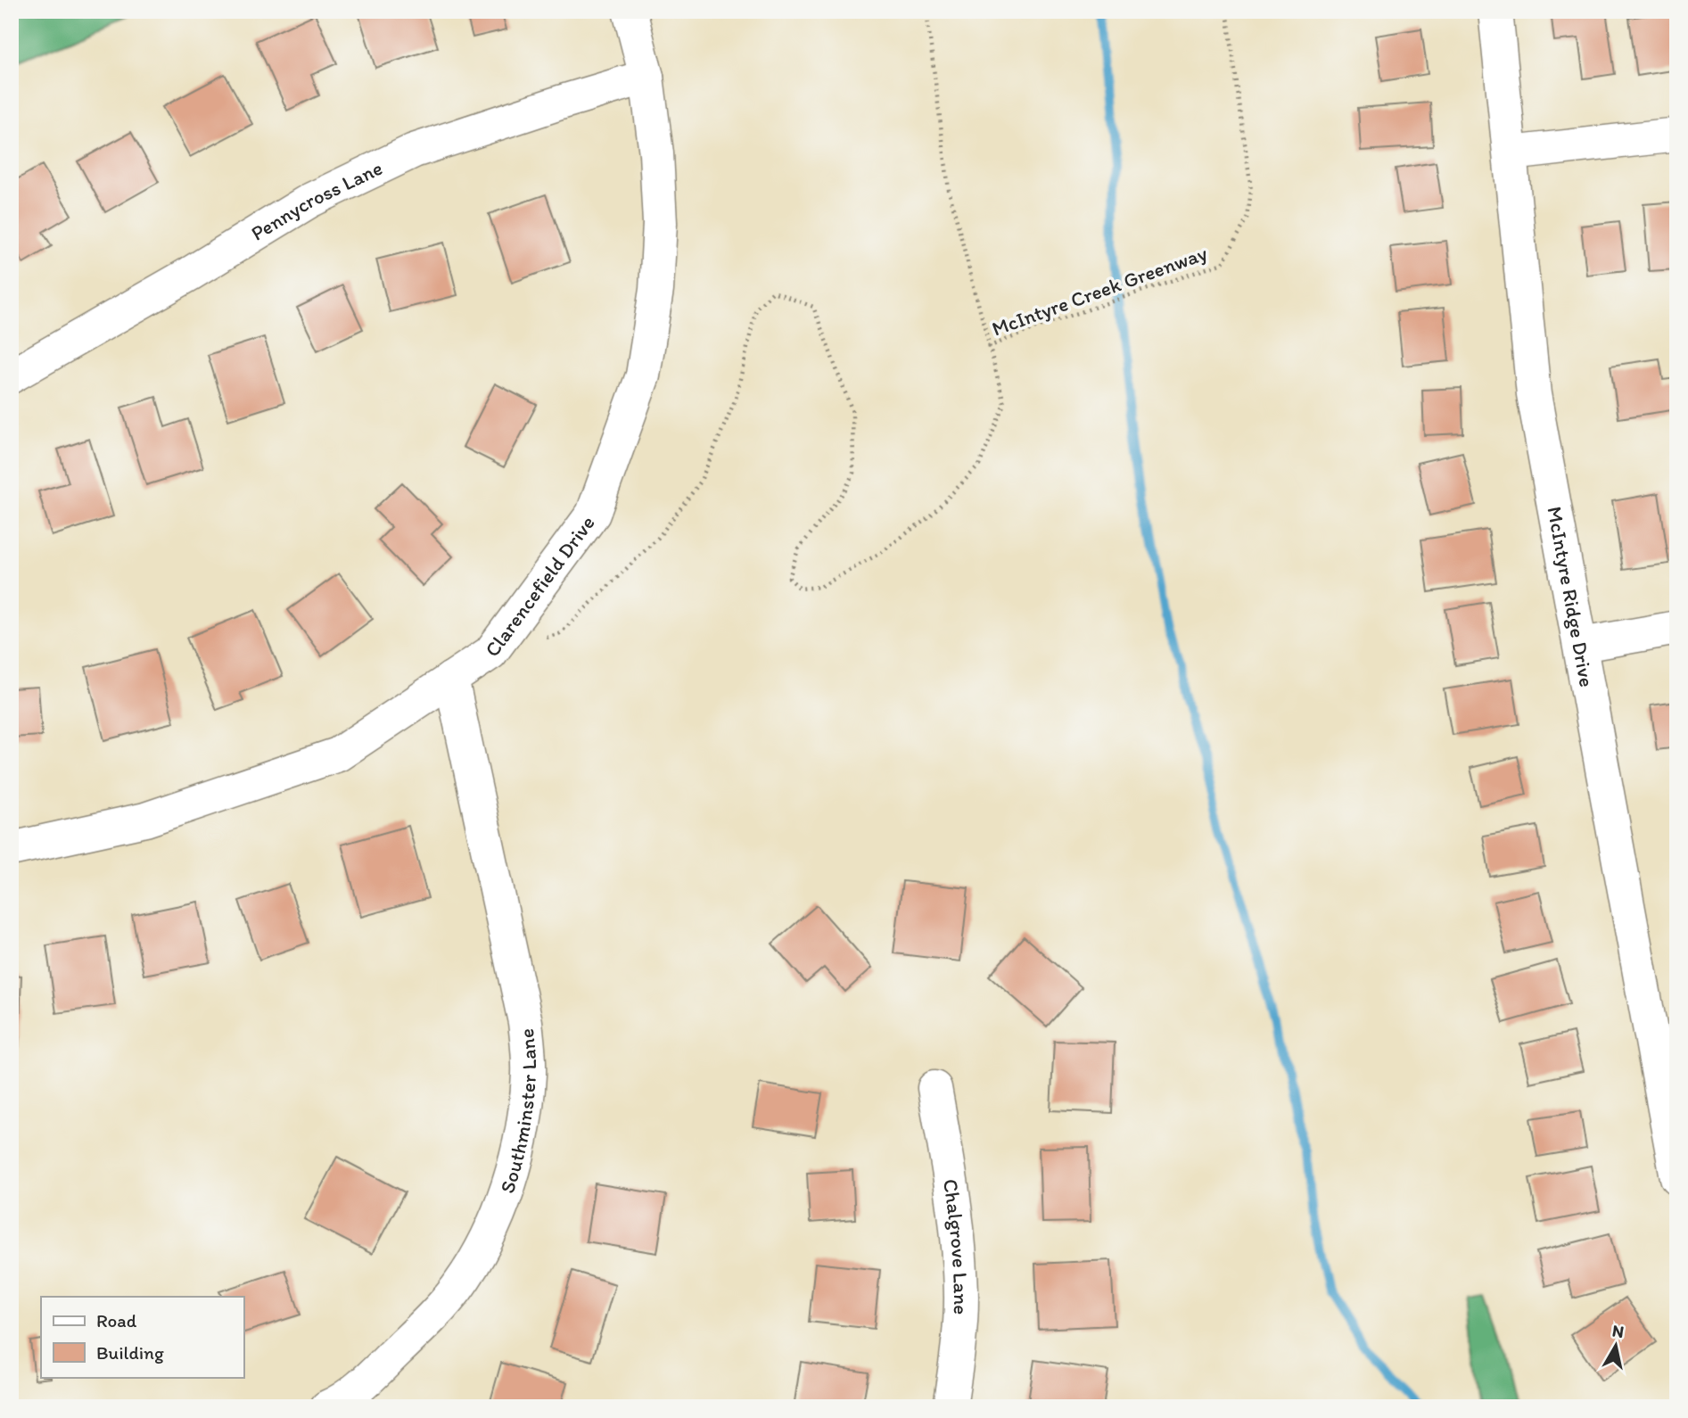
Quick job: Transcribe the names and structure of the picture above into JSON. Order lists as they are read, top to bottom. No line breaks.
{"streets":{"street":["Pennycross Lane","Clarencefield Drive","McIntyre Ridge Drive","Southminster Lane","Chalgrove Lane"],"path":["McIntyre Creek Greenway"]},"crossings":[["Pennycross Lane","Clarencefield Drive"],["McIntyre Creek Greenway","Clarencefield Drive"],["Clarencefield Drive","Southminster Lane"]],"legend":["Road","Building"],"north":"top"}
